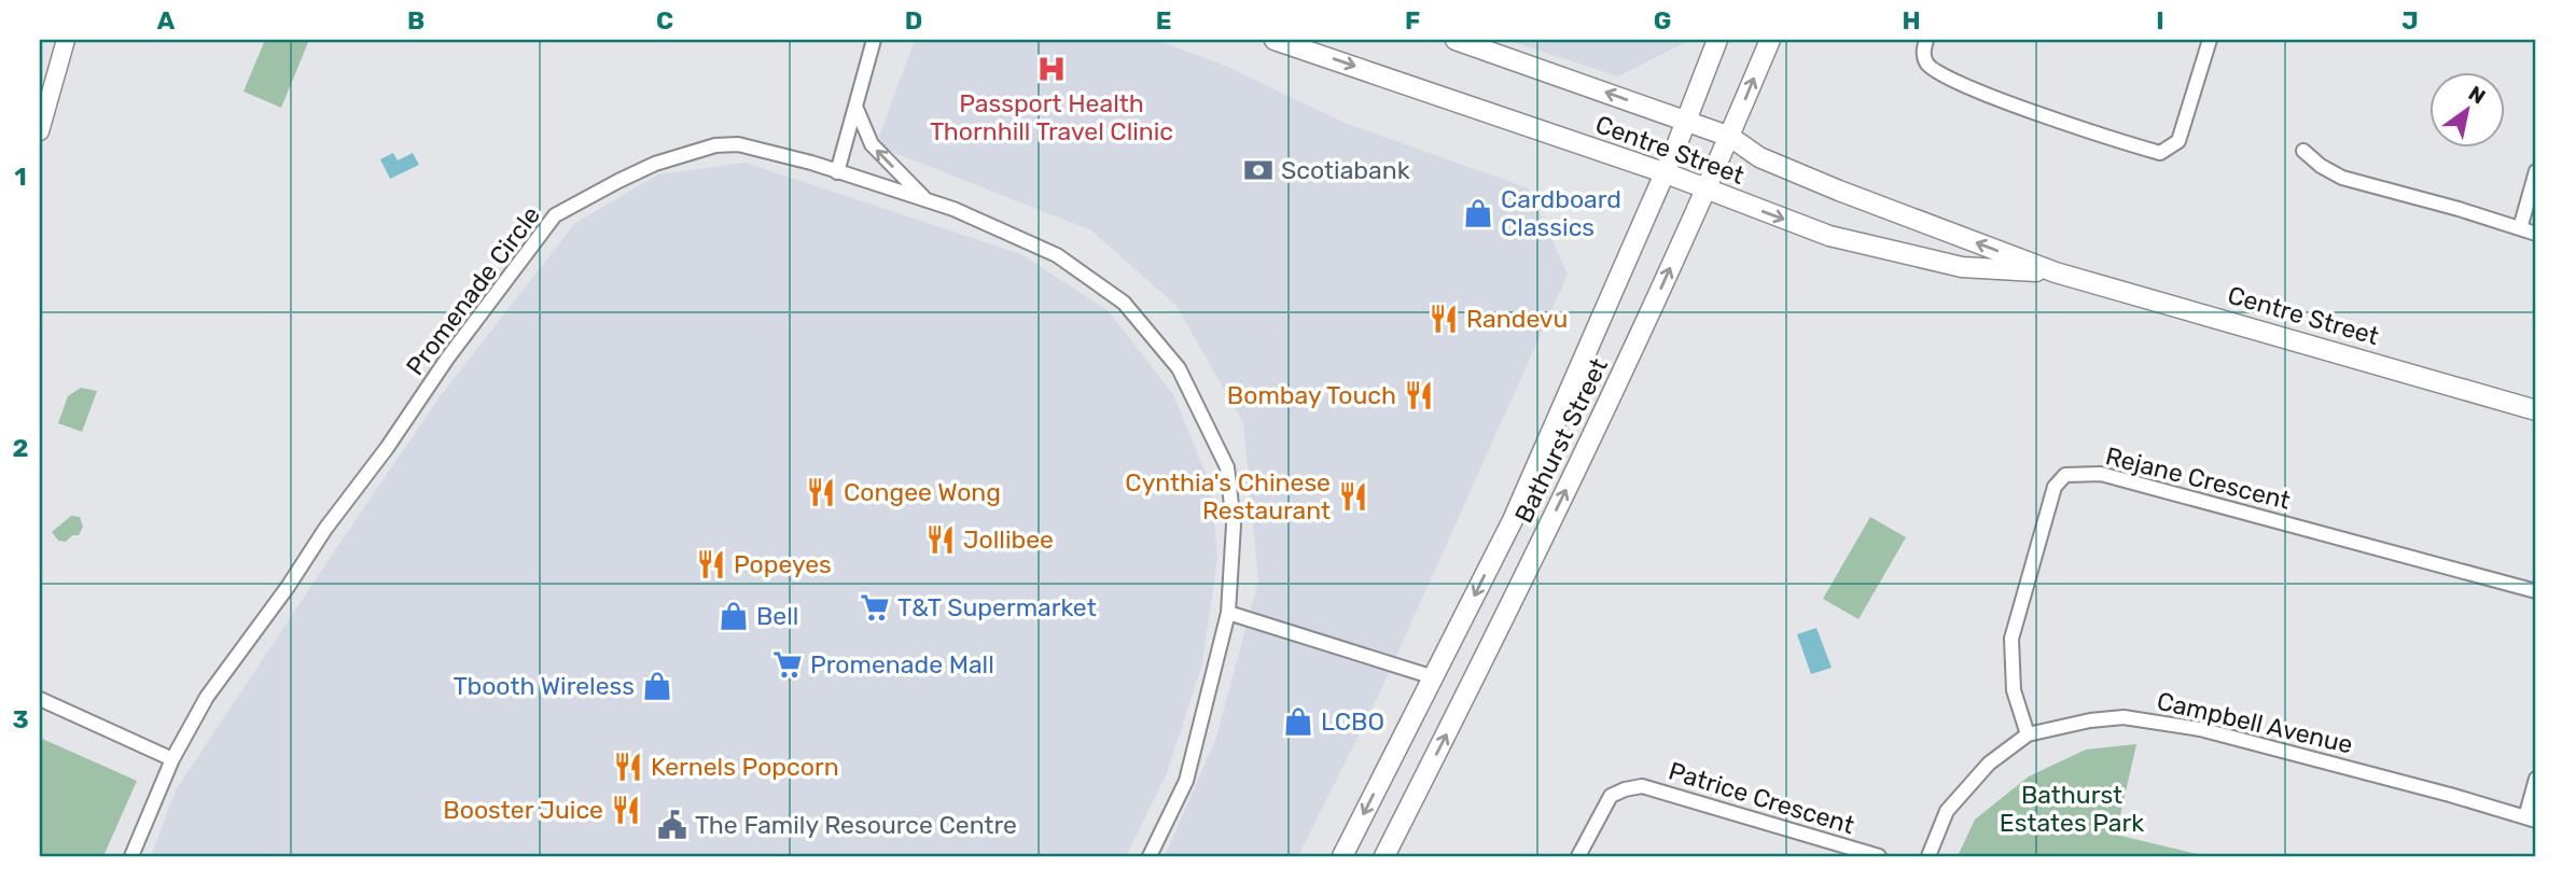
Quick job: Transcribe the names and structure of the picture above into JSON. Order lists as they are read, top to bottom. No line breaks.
{"streets":{"main road":["Centre Street","Bathurst Street"],"street":["Promenade Circle","Rejane Crescent","Campbell Avenue","Patrice Crescent"]},"crossings":[["Centre Street","Bathurst Street"],["Rejane Crescent","Campbell Avenue"]],"parks":["Bathurst Estates Park"],"places":{"hospital":["Passport Health Thornhill Travel Clinic"],"bank":["Scotiabank"],"shop":["Cardboard Classics","Bell","Tbooth Wireless","LCBO"],"restaurant":["Randevu","Bombay Touch","Congee Wong","Cynthia's Chinese Restaurant","Jollibee","Popeyes","Kernels Popcorn","Booster Juice"],"supermarket":["T&T Supermarket","Promenade Mall"],"public building":["The Family Resource Centre"]},"north":"top right","grid":{"columns":["A","B","C","D","E","F","G","H","I","J"],"rows":["1","2","3"]}}
